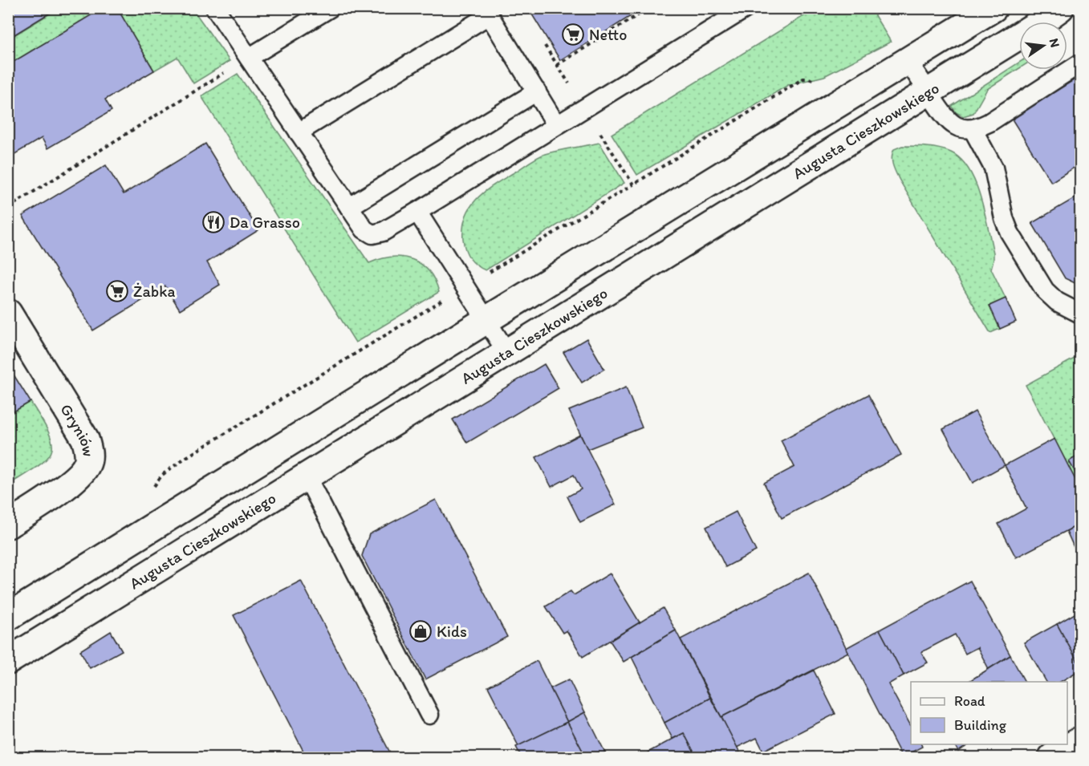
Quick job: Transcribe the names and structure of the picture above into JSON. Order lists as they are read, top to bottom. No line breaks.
{"streets":{"street":["Augusta Cieszkowskiego","Gryniów"]},"places":{"supermarket":["Netto","Żabka"],"restaurant":["Da Grasso"],"shop":["Kids"]},"legend":["Road","Building"],"north":"right"}
